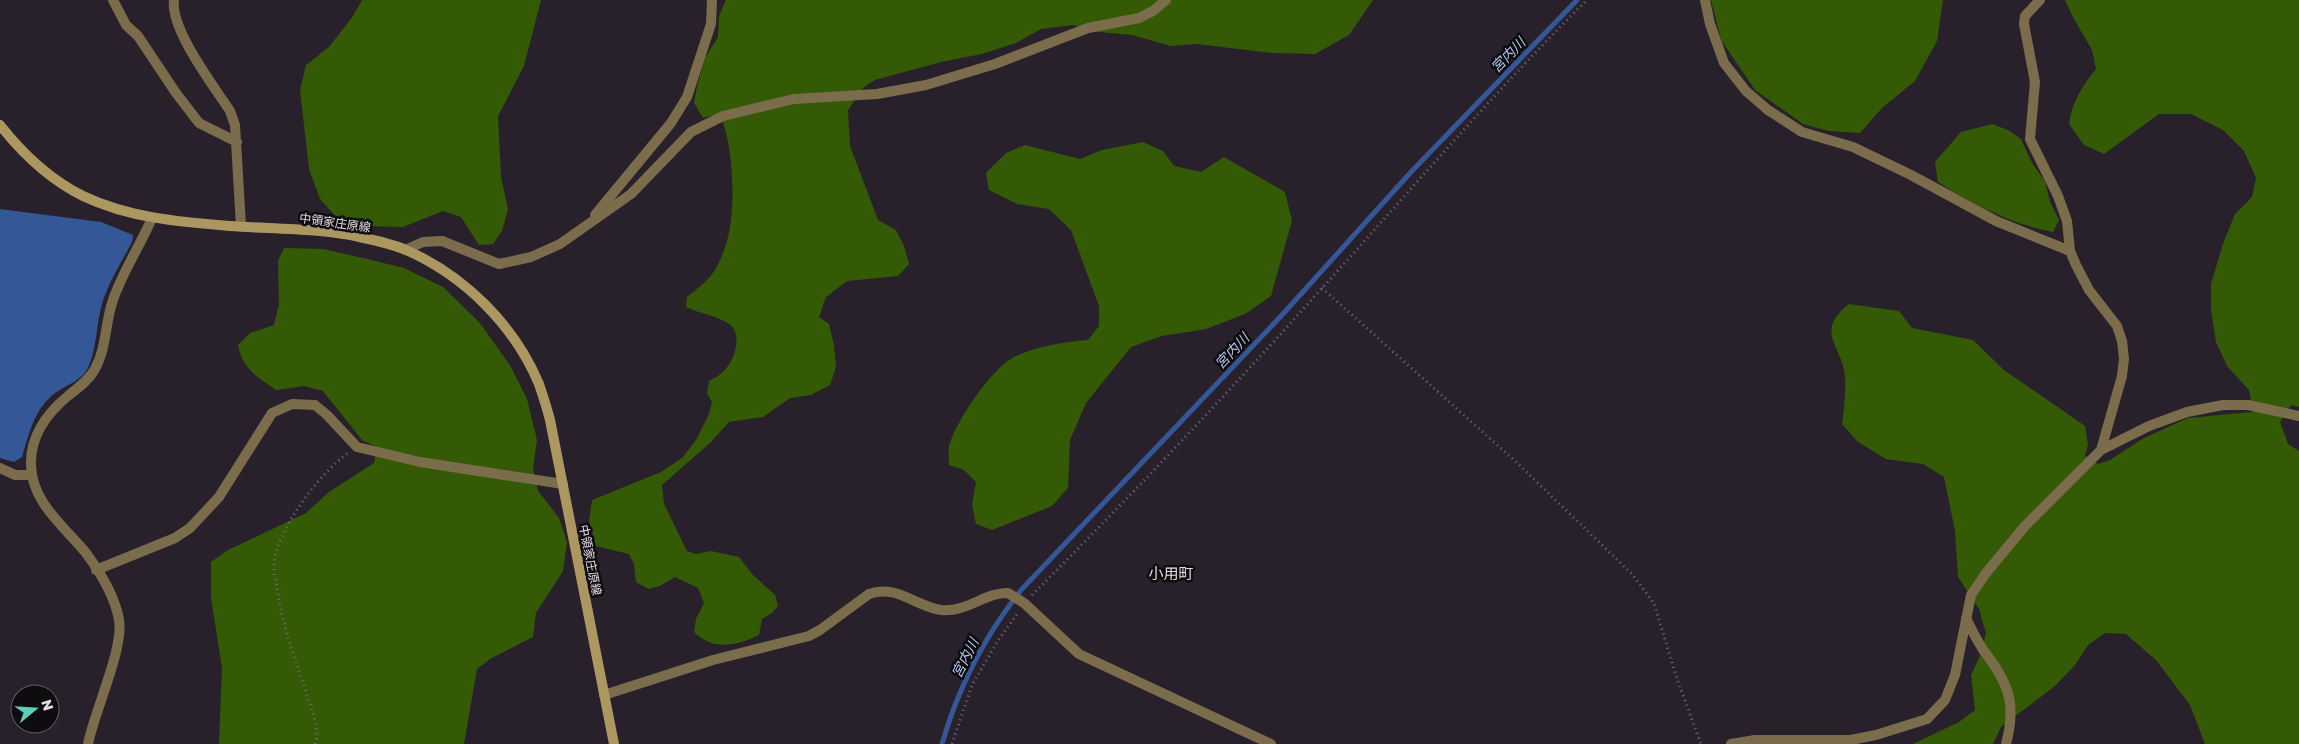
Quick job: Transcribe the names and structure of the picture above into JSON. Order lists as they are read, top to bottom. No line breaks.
{"streets":{"main road":["中領家庄原線"]},"districts":["小用町"],"water":["宮内川"],"north":"right"}
